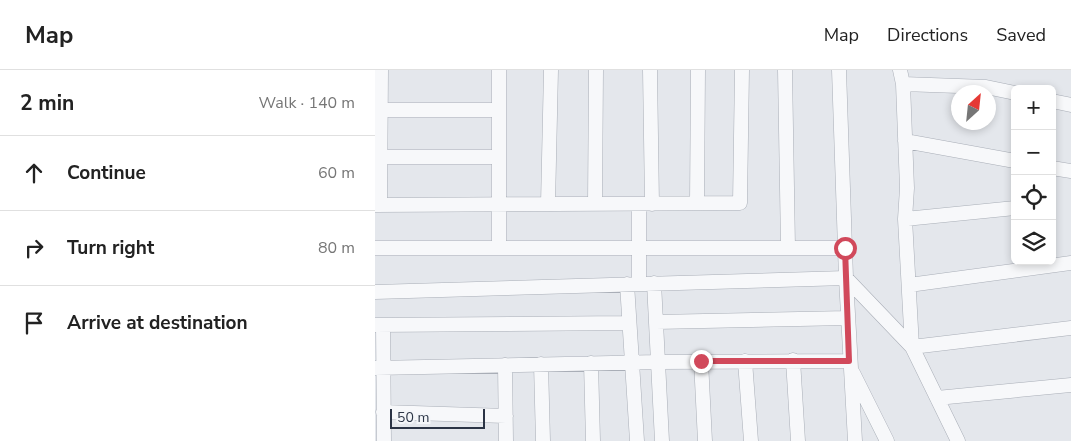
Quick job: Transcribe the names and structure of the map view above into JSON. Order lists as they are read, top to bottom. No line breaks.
{"scale_bar":"50 m","north":"top right","page":{"header":"Map","nav":["Map","Directions","Saved"],"heading":["2 min","Walk · 140 m"],"map_buttons":["+","−"],"list":[["Continue","60 m"],["Turn right","80 m"],"Arrive at destination"],"scale":"50 m"}}
